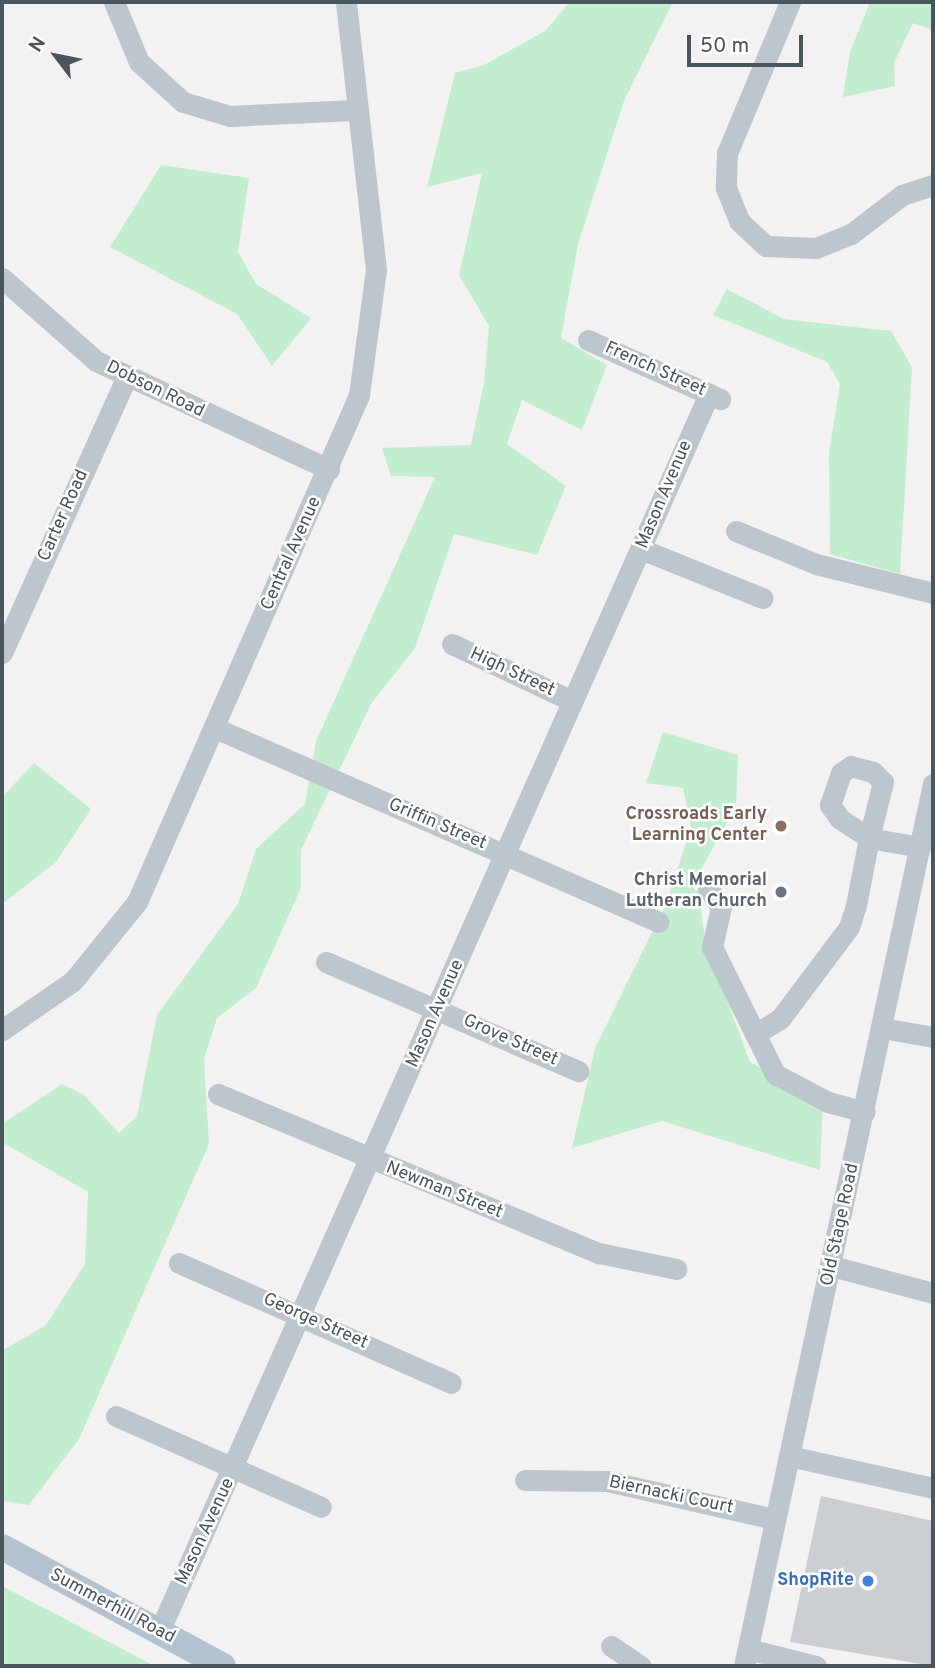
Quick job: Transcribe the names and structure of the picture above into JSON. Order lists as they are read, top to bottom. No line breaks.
{"streets":{"main road":["Summerhill Road"],"street":["French Street","Dobson Road","Mason Avenue","Carter Road","Central Avenue","High Street","Griffin Street","Grove Street","Newman Street","Old Stage Road","George Street","Biernacki Court"]},"crossings":[["French Street","Mason Avenue"],["Dobson Road","Carter Road"],["Dobson Road","Central Avenue"],["Mason Avenue","High Street"],["Mason Avenue","Griffin Street"],["Mason Avenue","Grove Street"],["Mason Avenue","Newman Street"],["Mason Avenue","George Street"],["Mason Avenue","Summerhill Road"],["Central Avenue","Griffin Street"],["Old Stage Road","Biernacki Court"]],"places":["Crossroads Early Learning Center","Christ Memorial Lutheran Church","ShopRite"],"scale_bar":"50 m","north":"top left"}
